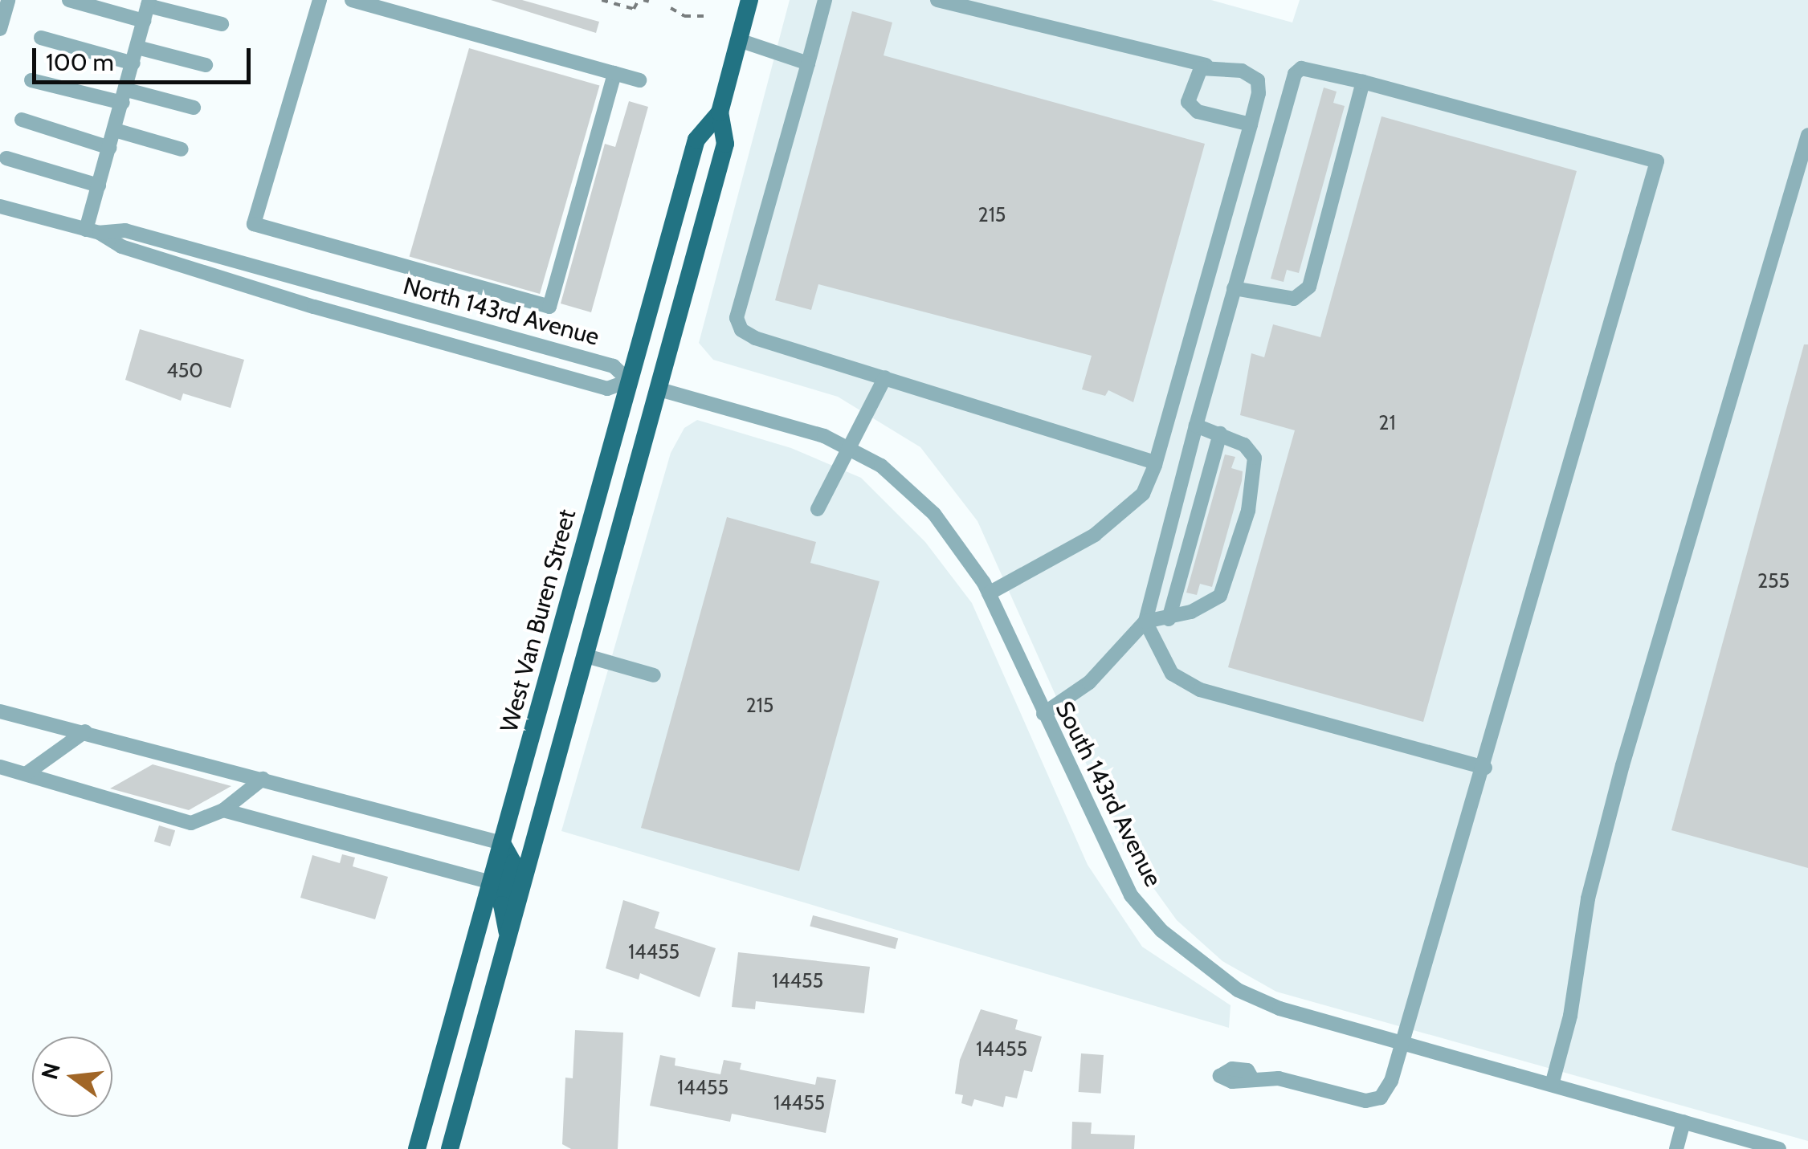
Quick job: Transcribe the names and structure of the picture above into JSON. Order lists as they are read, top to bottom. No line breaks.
{"streets":{"main road":["West Van Buren Street"],"street":["North 143rd Avenue","South 143rd Avenue"]},"crossings":[["North 143rd Avenue","West Van Buren Street"],["West Van Buren Street","South 143rd Avenue"]],"house_numbers":["215","450","21","255","215","14455","14455","14455","14455","14455"],"scale_bar":"100 m","north":"left"}
